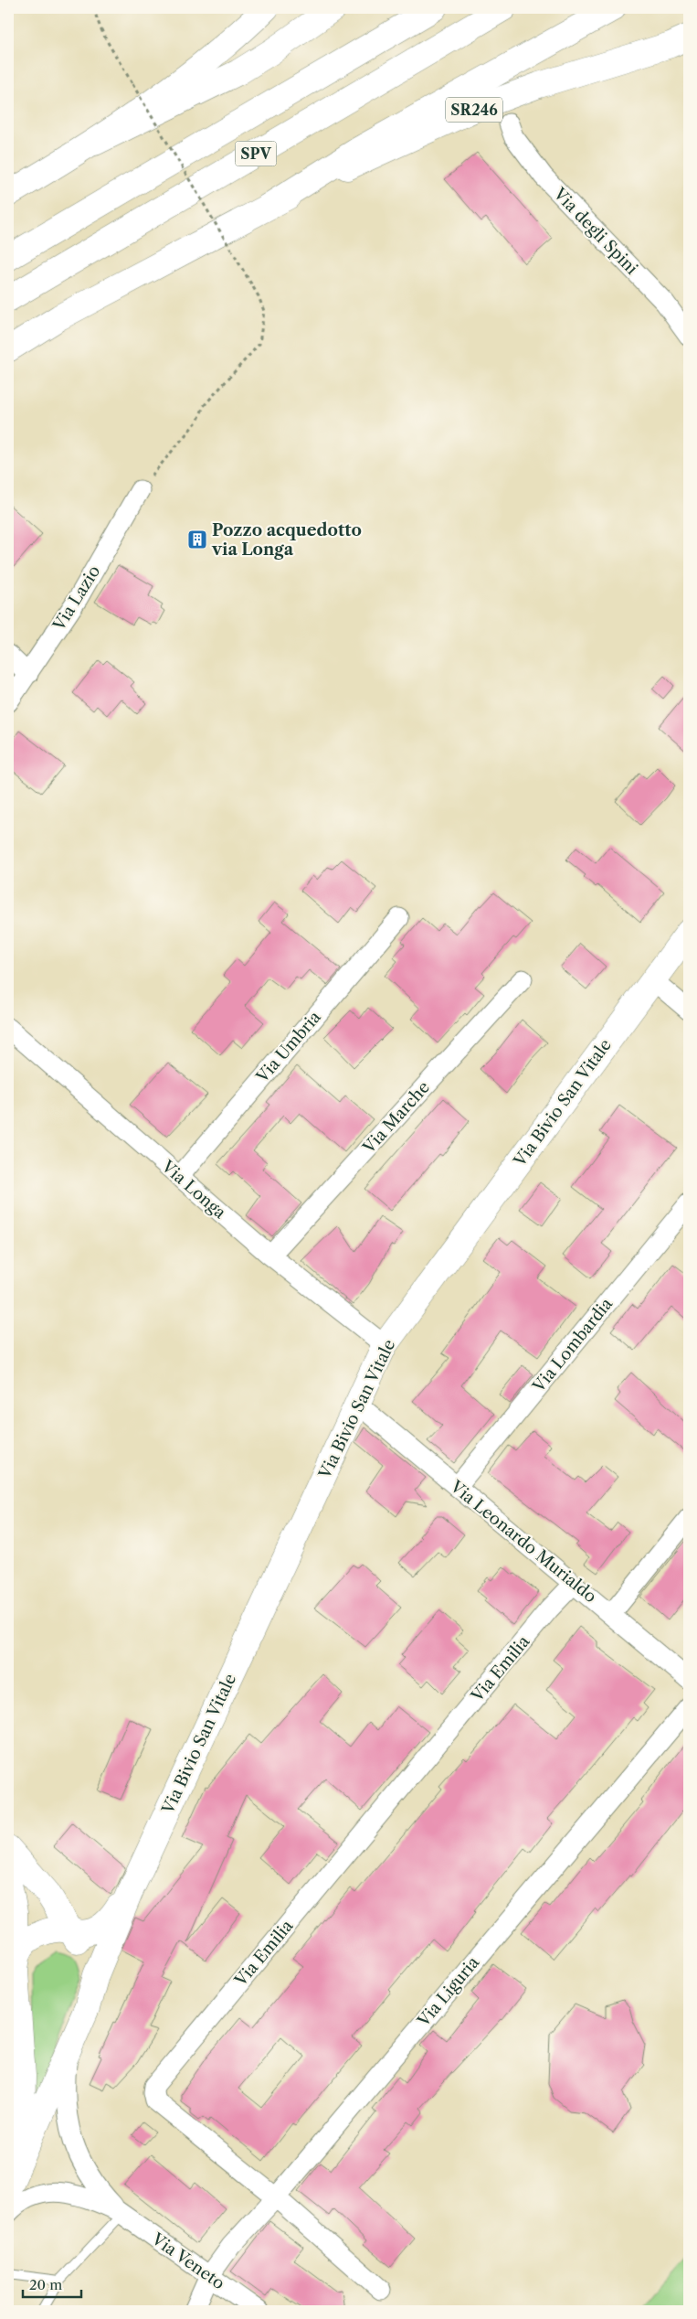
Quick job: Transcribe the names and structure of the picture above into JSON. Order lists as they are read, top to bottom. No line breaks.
{"streets":{"main road":["SR246","SPV","Via Bivio San Vitale"],"street":["Via degli Spini","Via Lazio","Via Umbria","Via Marche","Via Longa","Via Lombardia","Via Leonardo Murialdo","Via Emilia","Via Liguria","Via Veneto"]},"crossings":[["Via Umbria","Via Longa"],["Via Bivio San Vitale","Via Longa"],["Via Bivio San Vitale","Via Leonardo Murialdo"],["Via Bivio San Vitale","Via Veneto"],["Via Marche","Via Longa"],["Via Lombardia","Via Leonardo Murialdo"],["Via Leonardo Murialdo","Via Emilia"],["Via Emilia","Via Liguria"],["Via Liguria","Via Veneto"]],"places":{"building":["Pozzo acquedotto via Longa"]},"scale_bar":"20 m"}
